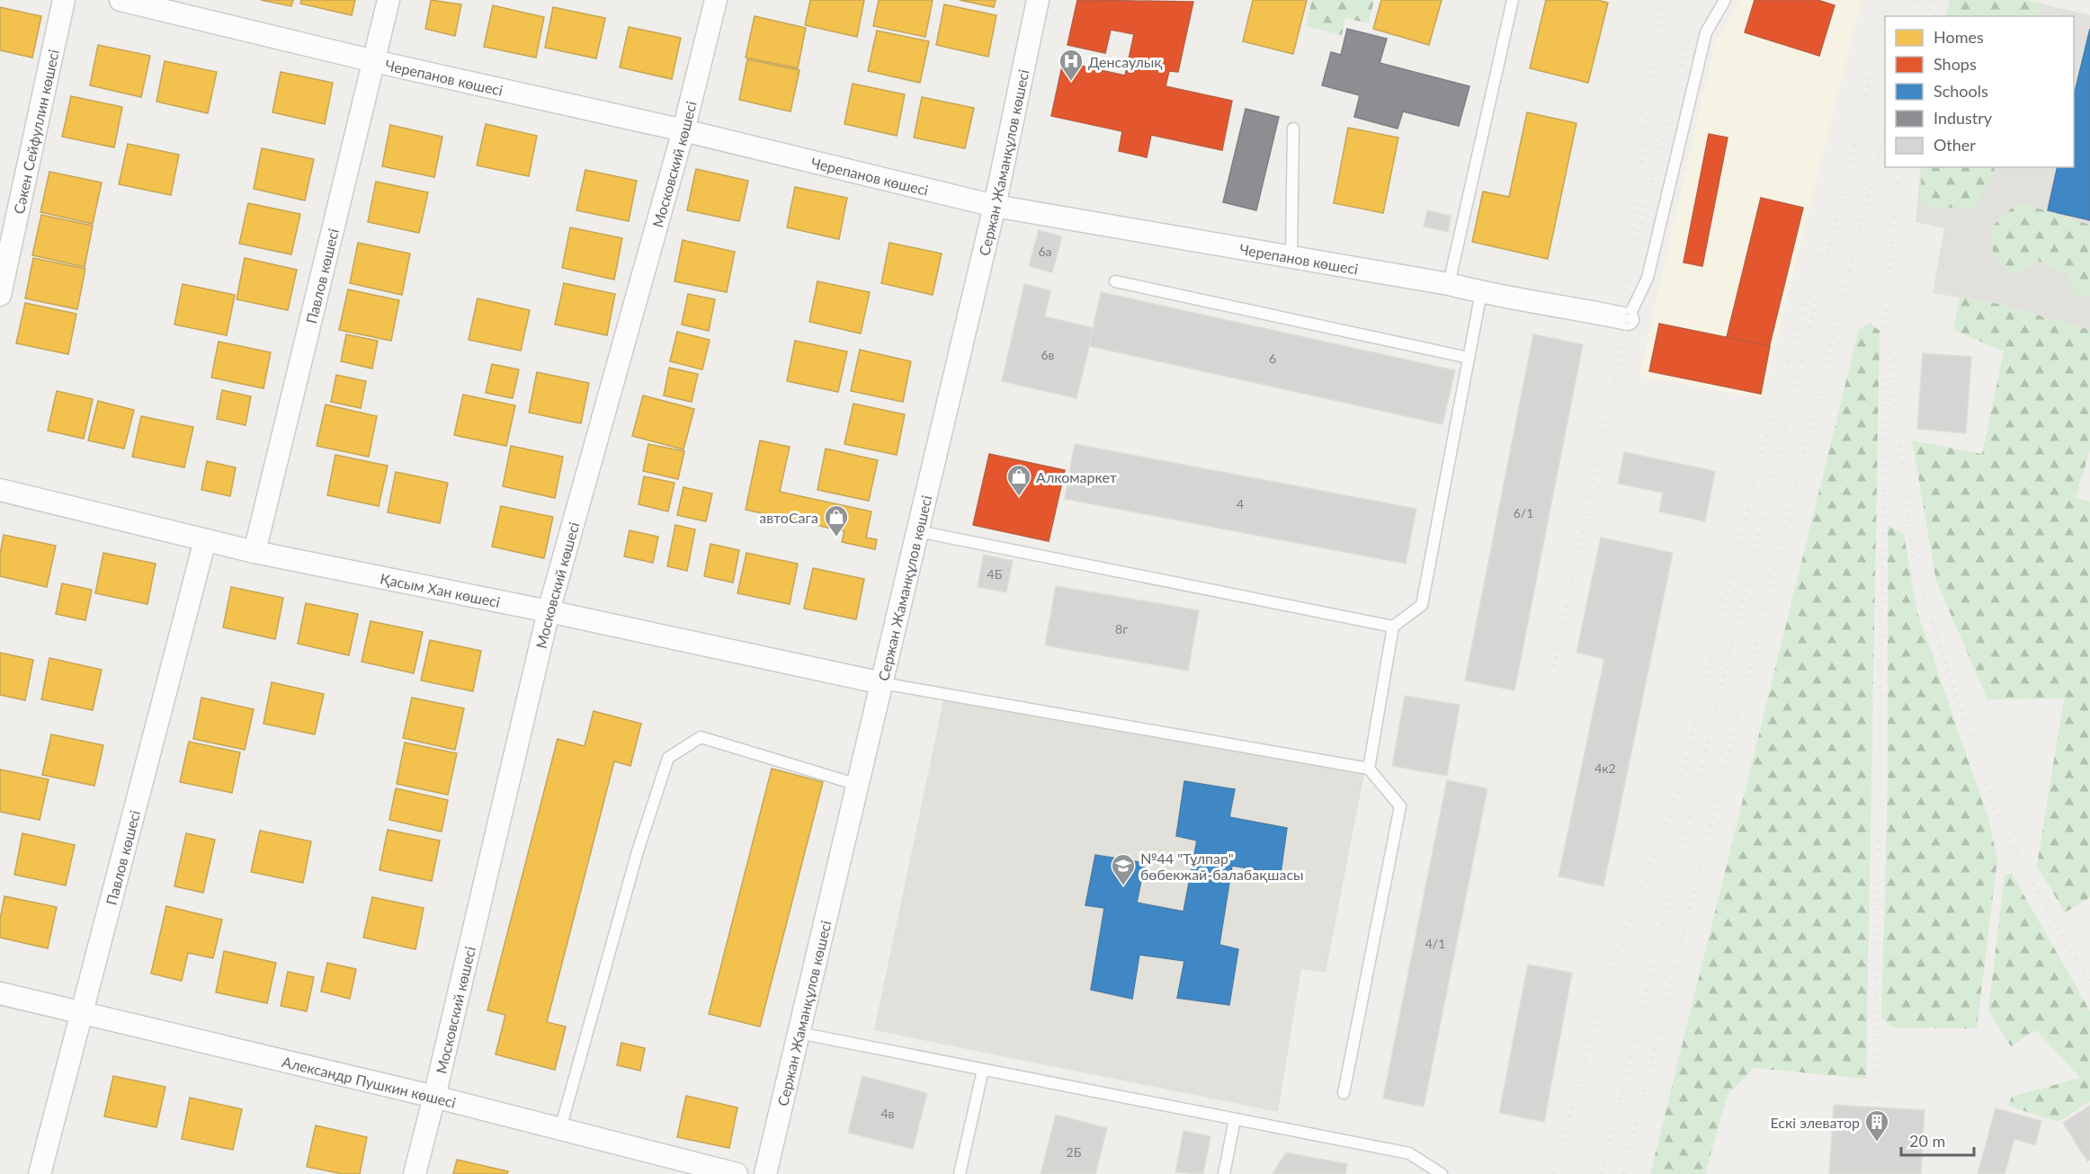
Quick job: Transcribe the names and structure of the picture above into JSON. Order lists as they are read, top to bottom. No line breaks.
{"streets":{"street":["Черепанов көшесі","Сәкен Сейфуллин көшесі","Сержан Жаманқұлов көшесі","Московский көшесі","Павлов көшесі","Қасым Хан көшесі","Александр Пушкин көшесі"]},"crossings":[["Черепанов көшесі","Сержан Жаманқұлов көшесі"],["Черепанов көшесі","Московский көшесі"],["Черепанов көшесі","Павлов көшесі"],["Сержан Жаманқұлов көшесі","Қасым Хан көшесі"],["Московский көшесі","Қасым Хан көшесі"],["Московский көшесі","Александр Пушкин көшесі"],["Павлов көшесі","Қасым Хан көшесі"],["Павлов көшесі","Александр Пушкин көшесі"]],"places":{"hospital":["Денсаулық"],"shop":["Алкомаркет","автоСага"],"school or university":["№44 \"Тұлпар\" бөбекжай-балабақшасы"],"building":["Ескі элеватор"]},"house_numbers":["6а","6в","6","4","6/1","4Б","8г","4к2","4/1","4в","2Б"],"legend":["Homes","Shops","Schools","Industry","Other"],"scale_bar":"20 m"}
